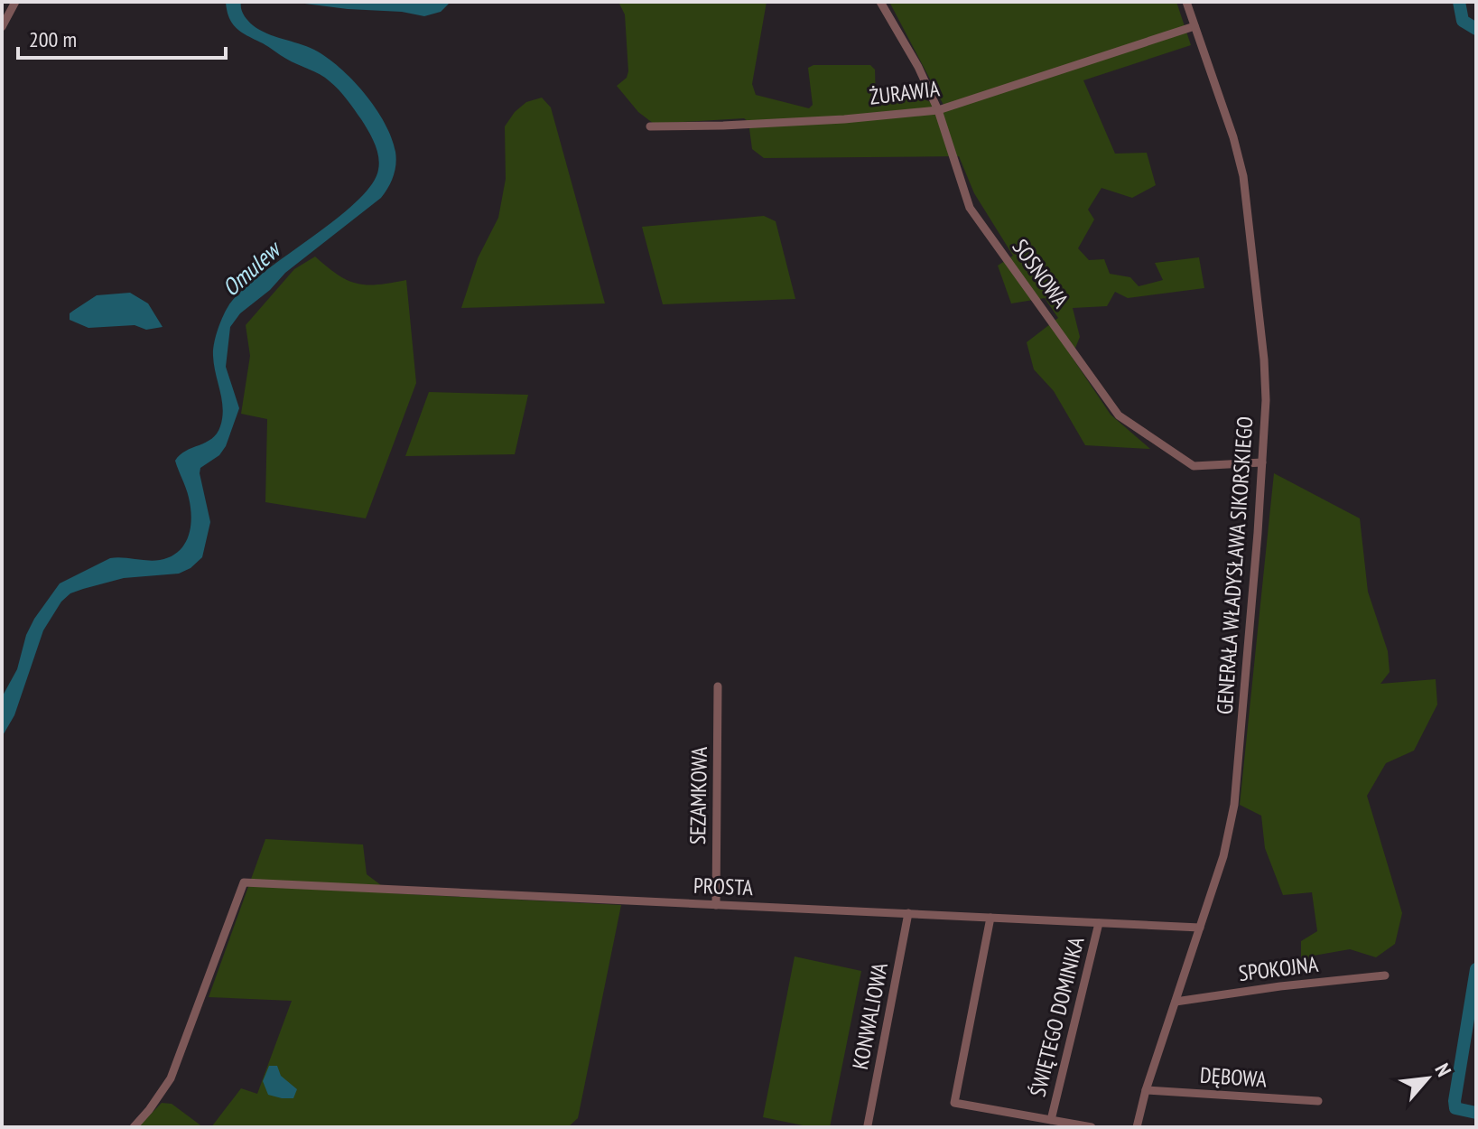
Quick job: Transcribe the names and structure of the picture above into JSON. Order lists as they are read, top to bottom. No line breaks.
{"streets":{"street":["ŻURAWIA","SOSNOWA","GENERAŁA WŁADYSŁAWA SIKORSKIEGO","SEZAMKOWA","PROSTA","SPOKOJNA","KONWALIOWA","ŚWIĘTEGO DOMINIKA","DĘBOWA"]},"crossings":[["ŻURAWIA","SOSNOWA"],["ŻURAWIA","GENERAŁA WŁADYSŁAWA SIKORSKIEGO"],["SOSNOWA","GENERAŁA WŁADYSŁAWA SIKORSKIEGO"],["GENERAŁA WŁADYSŁAWA SIKORSKIEGO","PROSTA"],["GENERAŁA WŁADYSŁAWA SIKORSKIEGO","SPOKOJNA"],["GENERAŁA WŁADYSŁAWA SIKORSKIEGO","DĘBOWA"],["SEZAMKOWA","PROSTA"],["PROSTA","KONWALIOWA"],["PROSTA","ŚWIĘTEGO DOMINIKA"]],"water":["Omulew"],"scale_bar":"200 m","north":"top right"}
